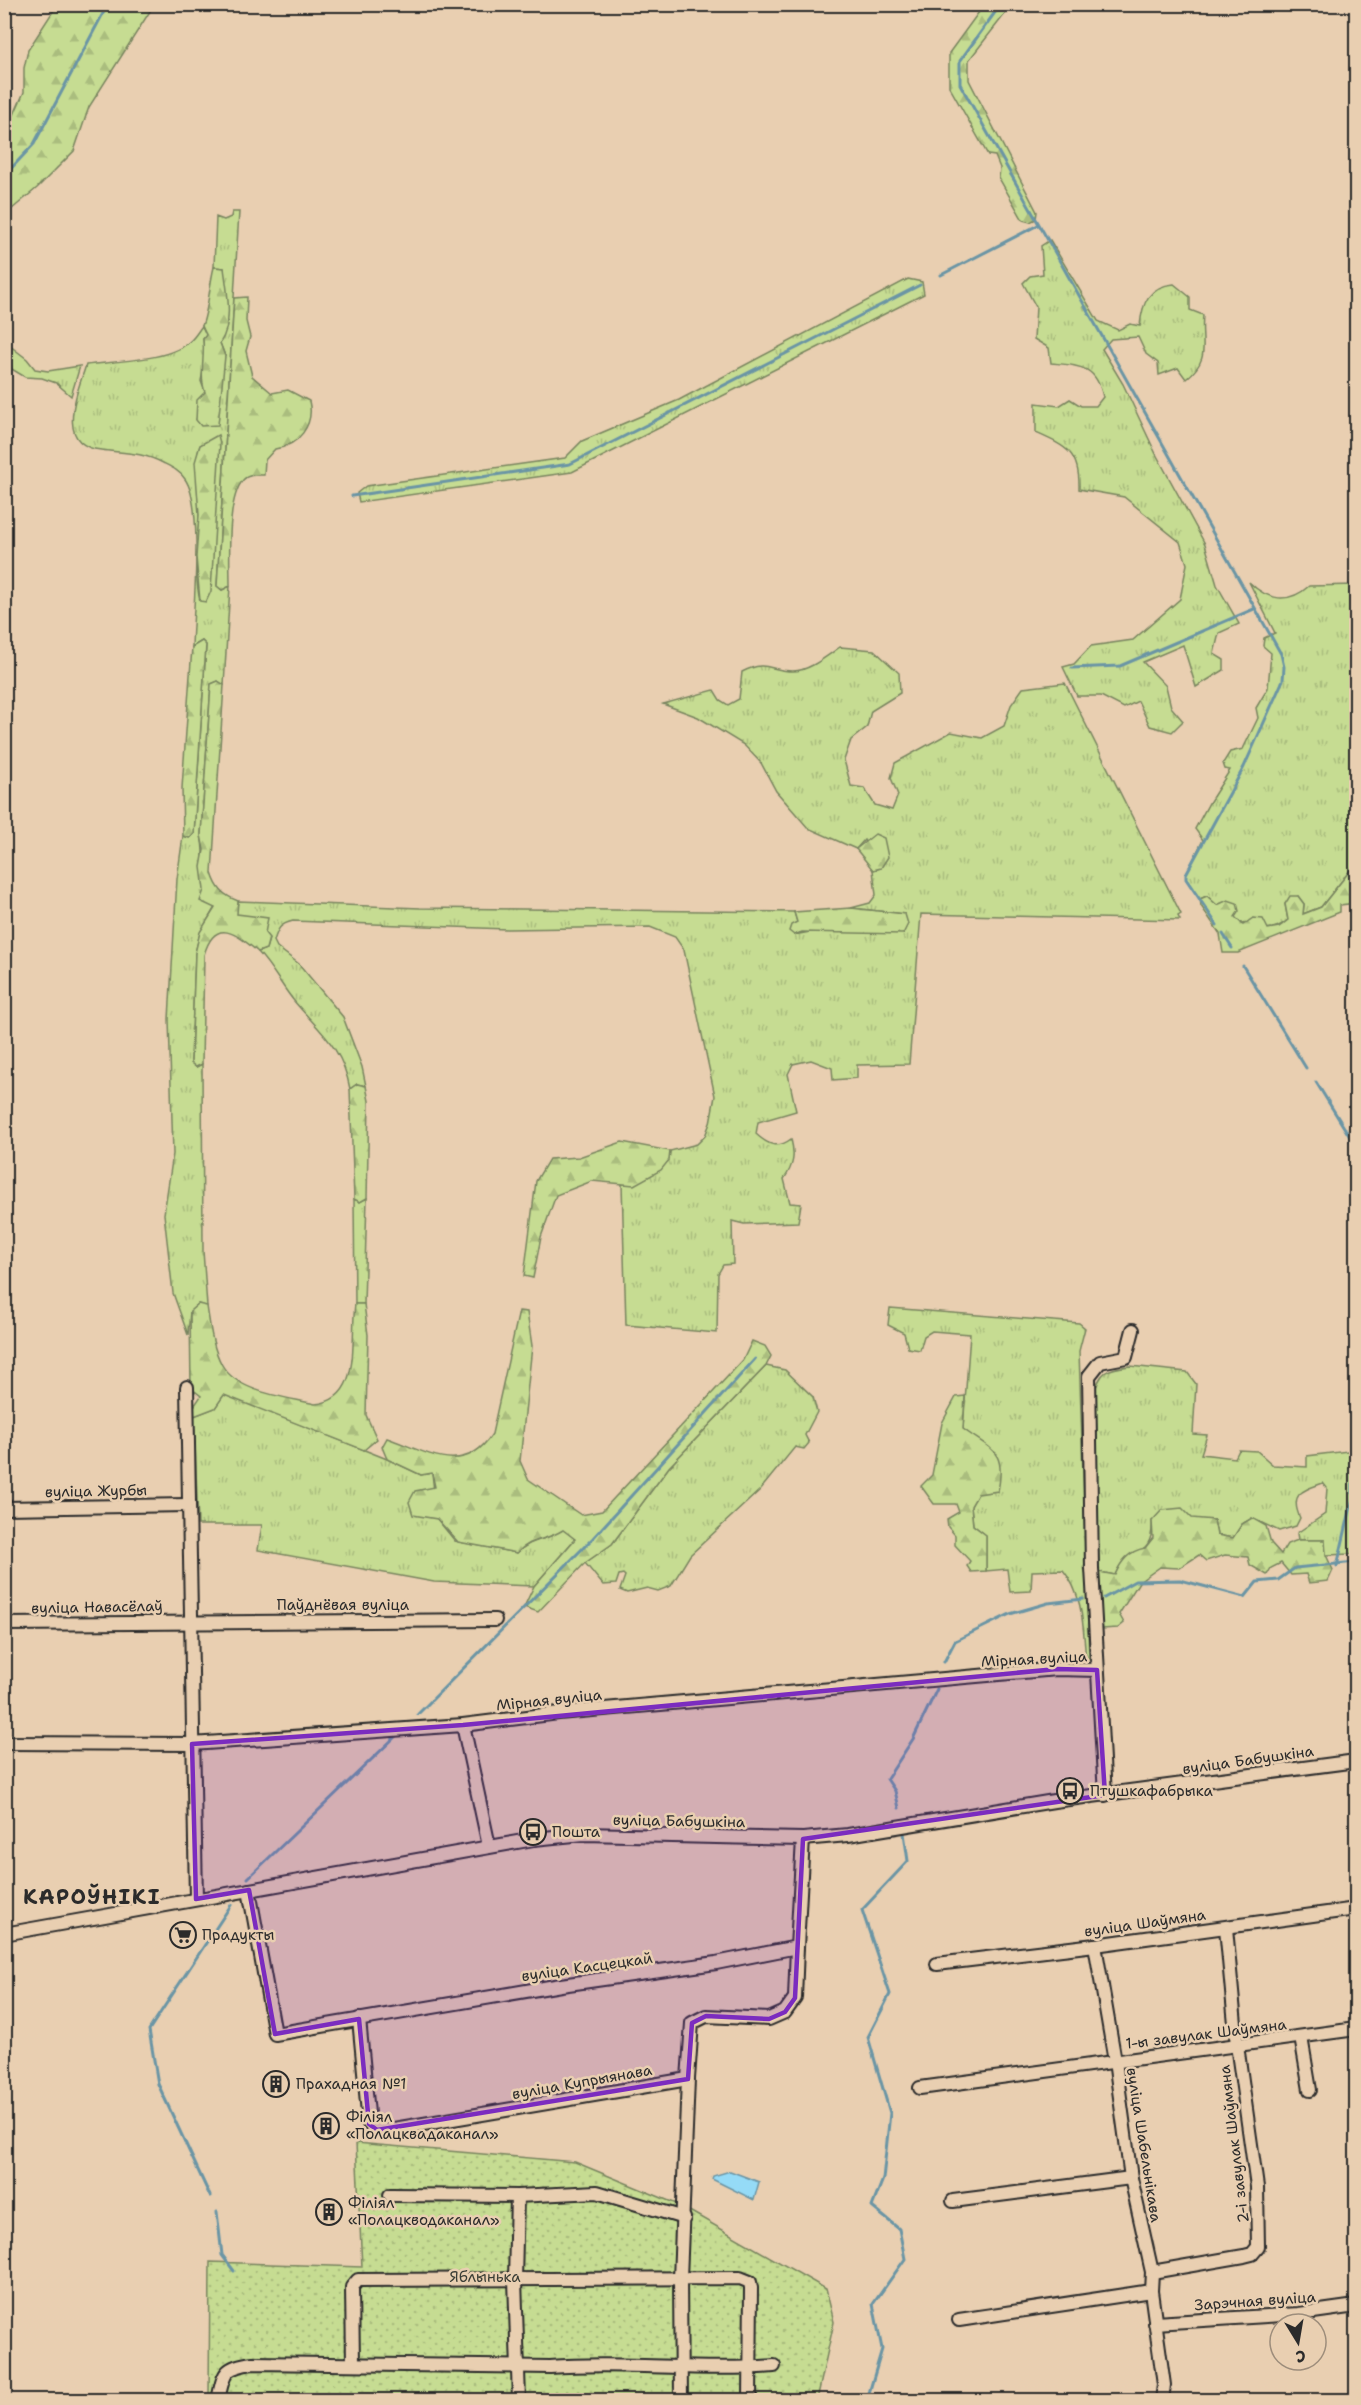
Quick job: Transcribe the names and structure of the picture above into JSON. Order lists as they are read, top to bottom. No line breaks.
{"streets":{"street":["вуліца Журбы","Паўднёвая вуліца","вуліца Навасёлаў","Мірная вуліца","вуліца Бабушкіна","вуліца Шаўмяна","вуліца Касцецкай","1-ы завулак Шаўмяна","вуліца Купрыянава","2-і завулак Шаўмяна","вуліца Шабельнікава","Зарэчная вуліца"]},"crossings":[["Паўднёвая вуліца","вуліца Навасёлаў"],["вуліца Бабушкіна","вуліца Касцецкай"],["вуліца Шаўмяна","2-і завулак Шаўмяна"],["вуліца Шаўмяна","вуліца Шабельнікава"],["вуліца Касцецкай","вуліца Купрыянава"],["1-ы завулак Шаўмяна","2-і завулак Шаўмяна"],["1-ы завулак Шаўмяна","вуліца Шабельнікава"],["2-і завулак Шаўмяна","вуліца Шабельнікава"],["вуліца Шабельнікава","Зарэчная вуліца"]],"districts":["КАРОЎНІКІ"],"parks":["Яблынька"],"places":{"bus stop":["Птушкафабрыка","Пошта"],"supermarket":["Прадукты"],"building":["Прахадная №1","Філіял «Полацквадаканал»","Філіял «Полацкводаканал»"]},"north":"bottom"}
